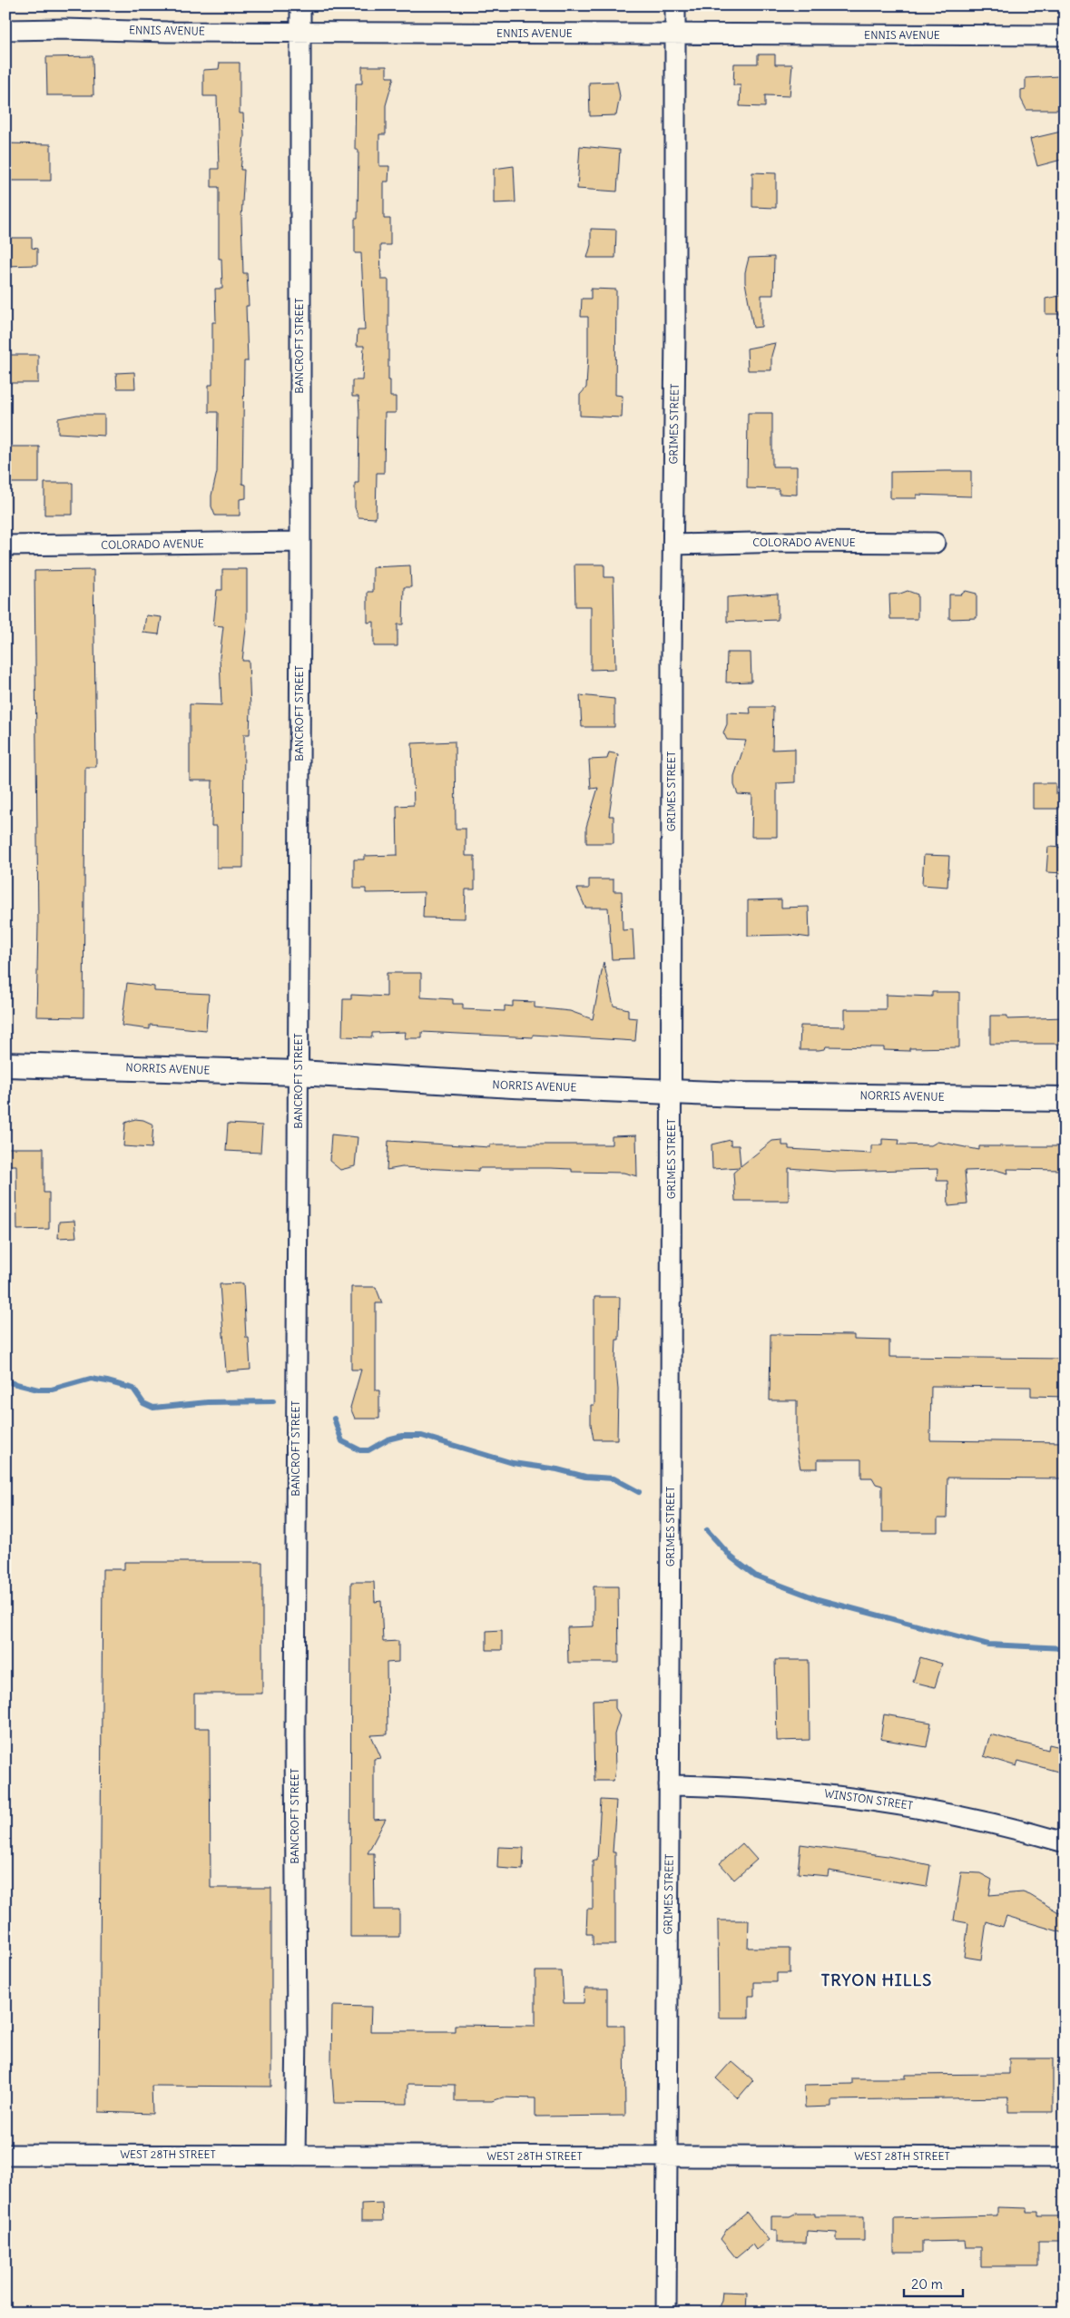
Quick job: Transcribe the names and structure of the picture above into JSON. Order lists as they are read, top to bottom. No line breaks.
{"streets":{"street":["ENNIS AVENUE","BANCROFT STREET","GRIMES STREET","COLORADO AVENUE","NORRIS AVENUE","WINSTON STREET","WEST 28TH STREET"]},"crossings":[["ENNIS AVENUE","BANCROFT STREET"],["ENNIS AVENUE","GRIMES STREET"],["BANCROFT STREET","COLORADO AVENUE"],["BANCROFT STREET","NORRIS AVENUE"],["BANCROFT STREET","WEST 28TH STREET"],["GRIMES STREET","COLORADO AVENUE"],["GRIMES STREET","NORRIS AVENUE"],["GRIMES STREET","WINSTON STREET"],["GRIMES STREET","WEST 28TH STREET"]],"districts":["TRYON HILLS"],"scale_bar":"20 m"}
